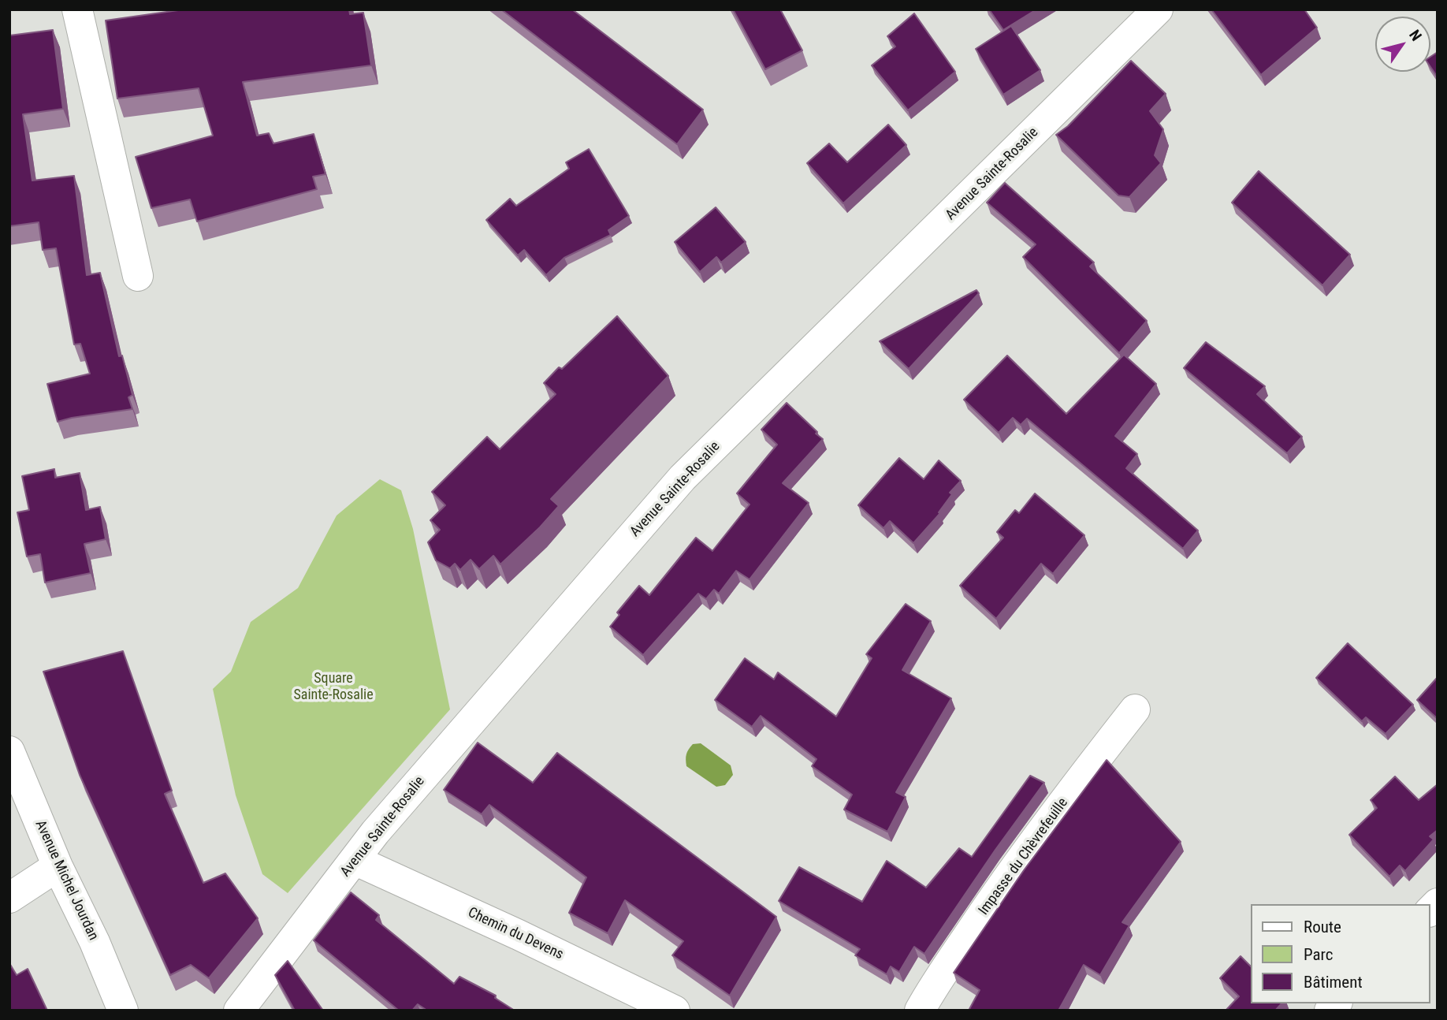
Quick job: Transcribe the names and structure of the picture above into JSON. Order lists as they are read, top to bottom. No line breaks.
{"streets":{"street":["Avenue Sainte-Rosalie","Impasse du Chèvrefeuille","Avenue Michel Jourdan","Chemin du Devens"]},"crossings":[["Avenue Sainte-Rosalie","Chemin du Devens"]],"parks":["Square Sainte-Rosalie"],"legend":["Route","Parc","Bâtiment"],"north":"top right"}
